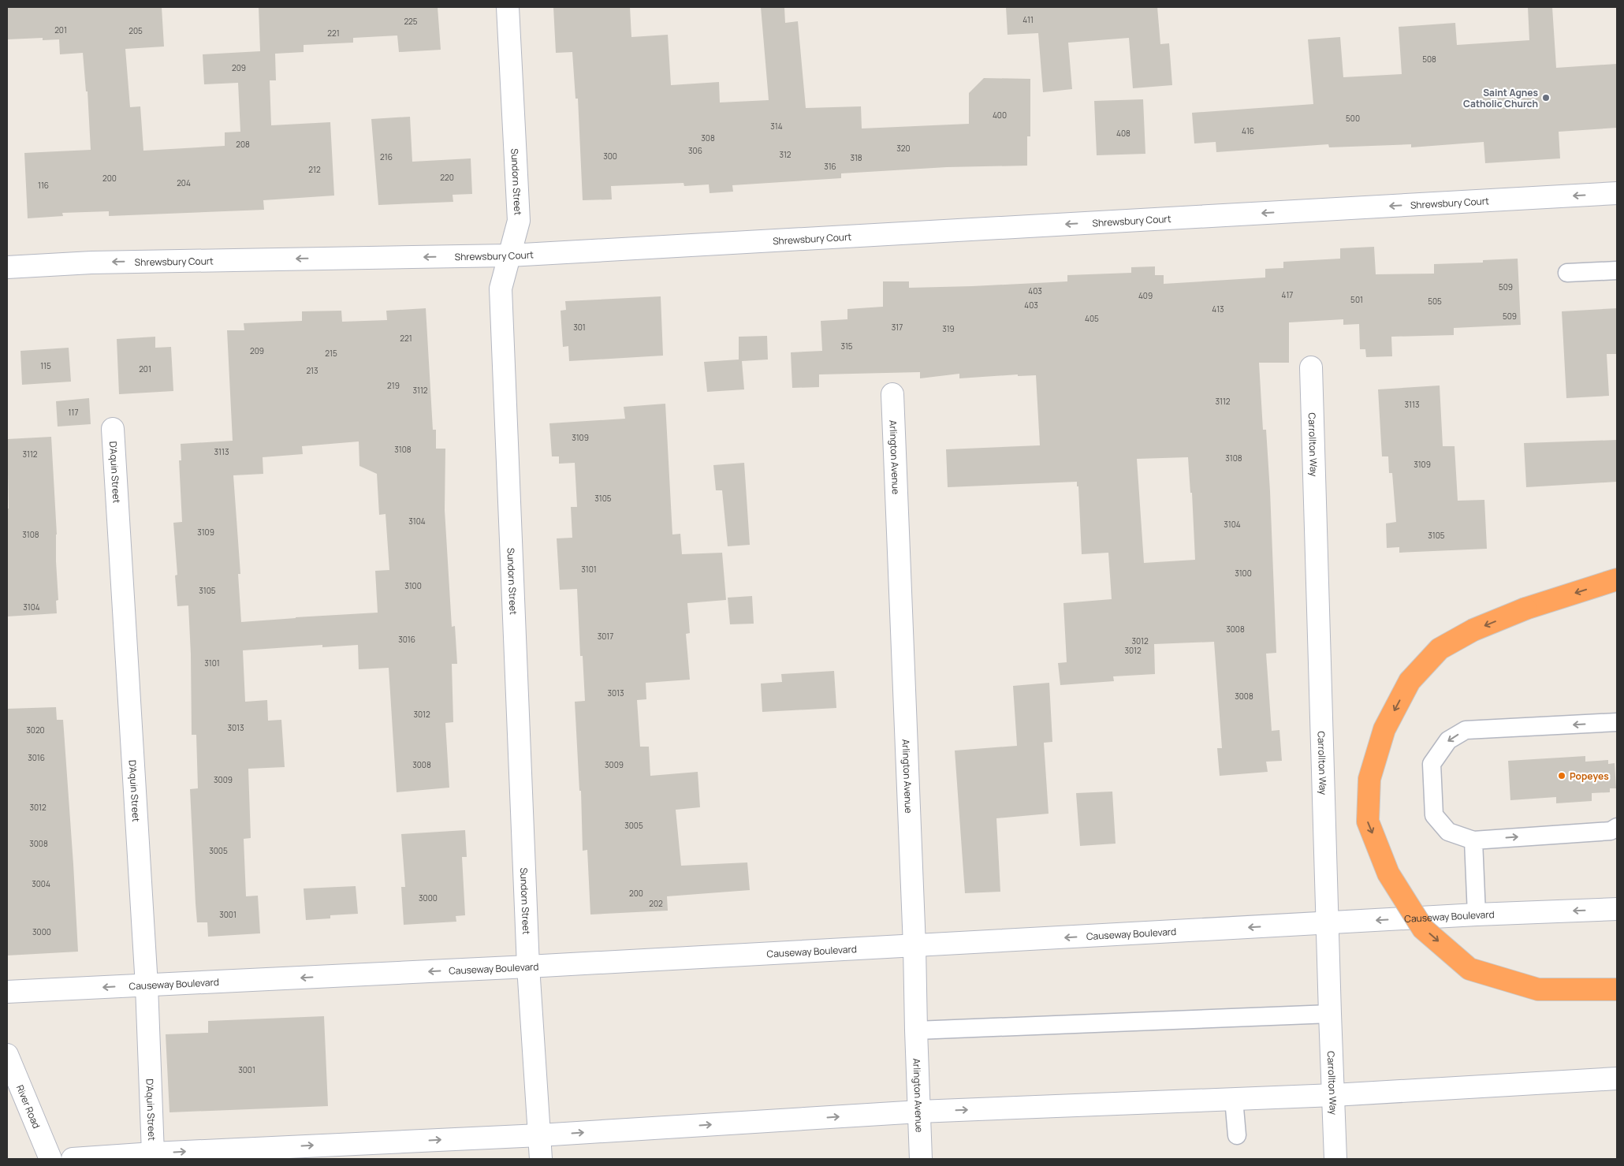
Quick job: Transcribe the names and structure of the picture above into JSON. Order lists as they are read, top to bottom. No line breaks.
{"streets":{"street":["Sundorn Street","Shrewsbury Court","Carrollton Way","Arlington Avenue","D'Aquin Street","Causeway Boulevard","River Road"]},"crossings":[["Sundorn Street","Shrewsbury Court"],["Sundorn Street","Causeway Boulevard"],["Carrollton Way","Causeway Boulevard"],["Arlington Avenue","Causeway Boulevard"],["D'Aquin Street","Causeway Boulevard"]],"one_way":["Shrewsbury Court"],"places":["Saint Agnes Catholic Church","Popeyes"],"house_numbers":["411","225","201","205","221","508","209","400","500","314","416","408","308","208","320","306","312","300","216","318","316","212","220","200","204","116","509","403","417","409","501","505","403","413","509","405","301","317","319","221","315","209","215","115","201","213","219","3112","3112","3113","117","3109","3108","3113","3112","3108","3109","3105","3104","3104","3109","3108","3105","3101","3100","3100","3105","3104","3008","3017","3016","3012","3012","3101","3013","3008","3012","3013","3020","3016","3008","3009","3009","3012","3005","3008","3005","3004","200","3000","202","3001","3000","3001"]}
